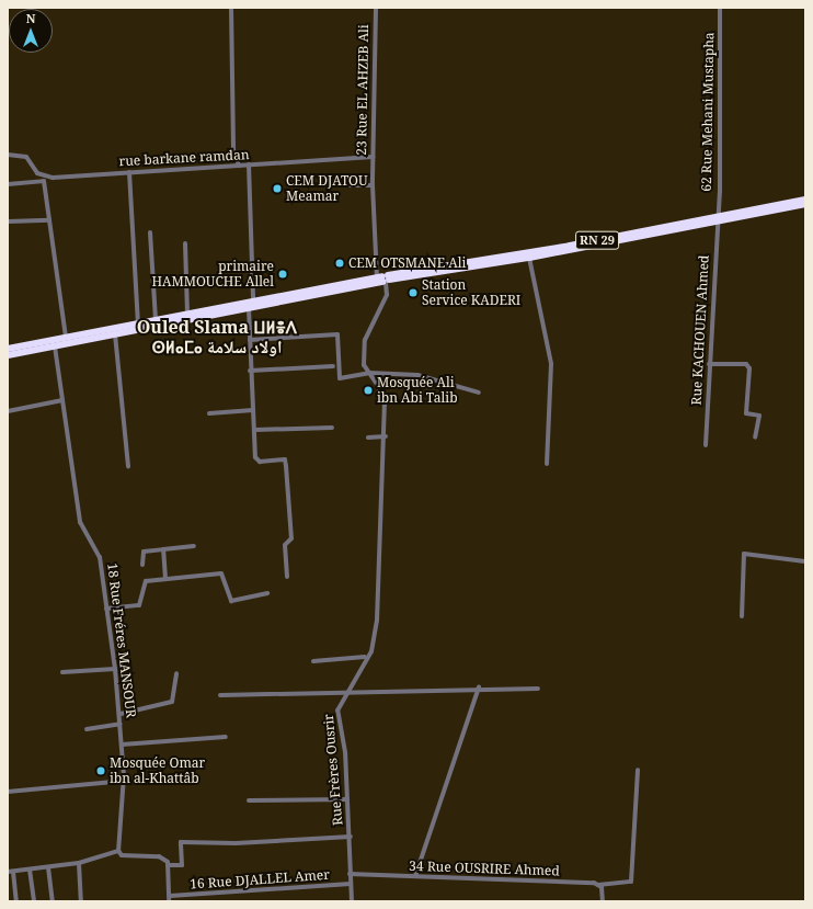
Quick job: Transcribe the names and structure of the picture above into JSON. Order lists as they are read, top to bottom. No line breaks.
{"streets":{"highway":["RN 29"],"street":["23 Rue EL AHZEB Ali","62 Rue Mehani Mustapha","rue barkane ramdan","Rue KACHOUEN Ahmed","18 Rue Fréres MANSOUR","Rue Frères Ousrir","34 Rue OUSRIRE Ahmed","16 Rue DJALLEL Amer"]},"crossings":[["23 Rue EL AHZEB Ali","rue barkane ramdan"],["23 Rue EL AHZEB Ali","RN 29"],["23 Rue EL AHZEB Ali","Rue Frères Ousrir"],["62 Rue Mehani Mustapha","RN 29"],["62 Rue Mehani Mustapha","Rue KACHOUEN Ahmed"],["RN 29","Rue KACHOUEN Ahmed"],["RN 29","18 Rue Fréres MANSOUR"],["RN 29","Rue Frères Ousrir"],["Rue Frères Ousrir","34 Rue OUSRIRE Ahmed"],["Rue Frères Ousrir","16 Rue DJALLEL Amer"]],"districts":["Ouled Slama ⵡⵍⴻⴷ ⵙⵍⴰⵎⴰ اولاد سلامة"],"places":["CEM DJATOU Meamar","CEM OTSMANE Ali","primaire HAMMOUCHE Allel","Station Service KADERI","Mosquée Ali ibn Abi Talib","Mosquée Omar ibn al-Khattâb"],"north":"top"}
